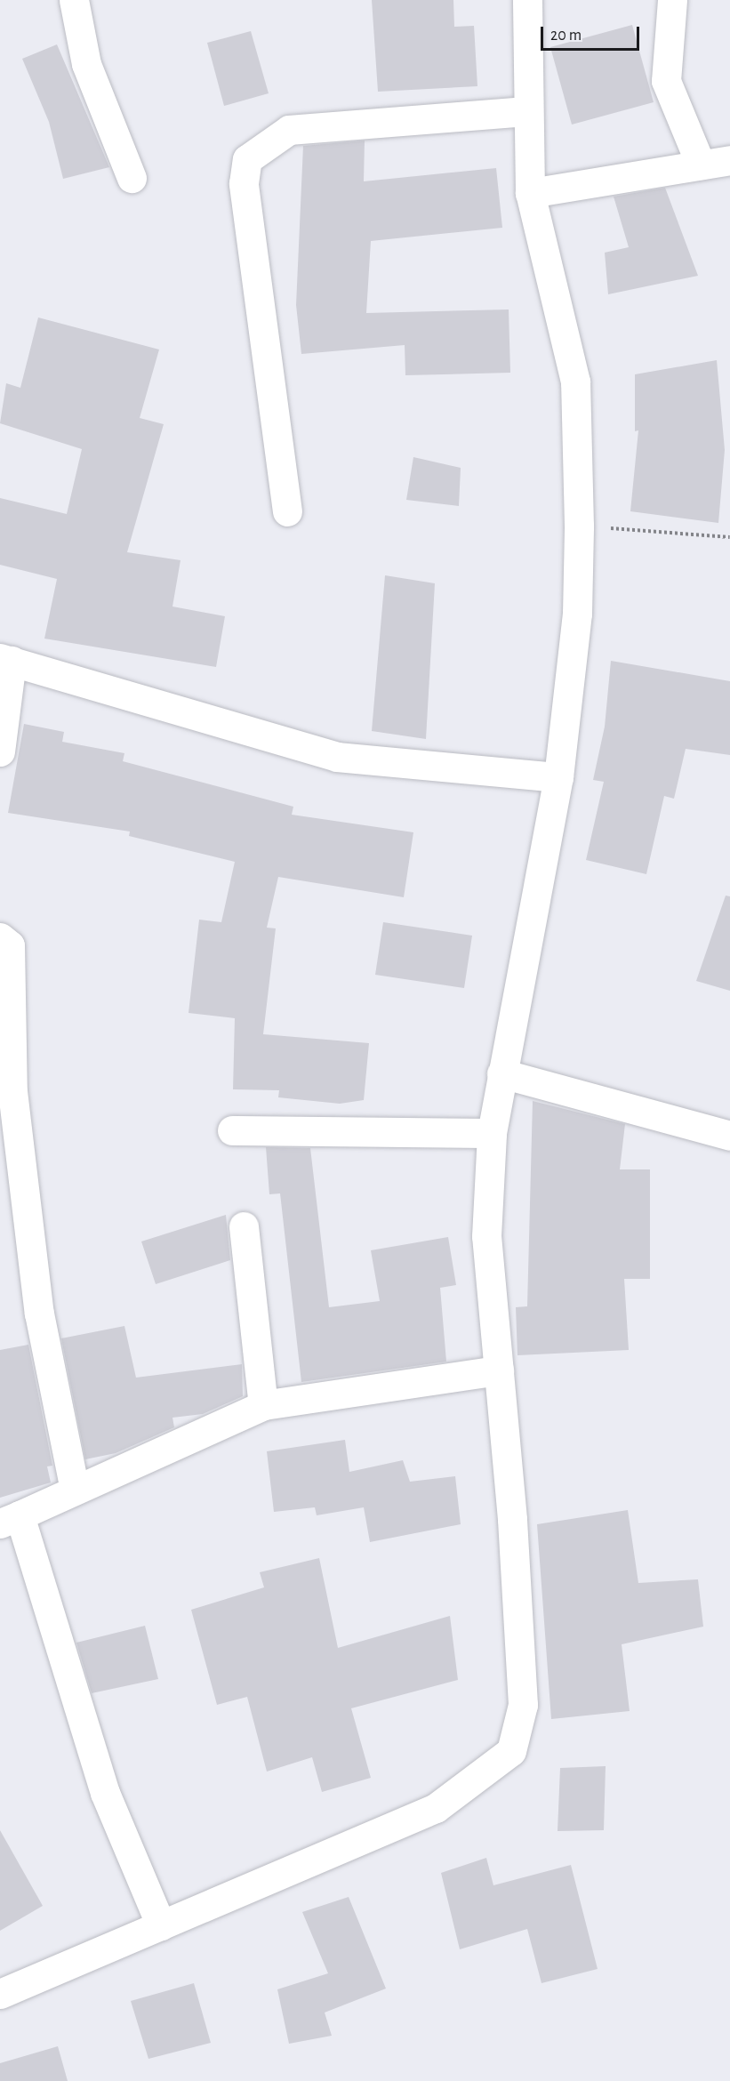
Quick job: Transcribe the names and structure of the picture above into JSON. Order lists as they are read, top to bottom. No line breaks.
{"scale_bar":"20 m"}
